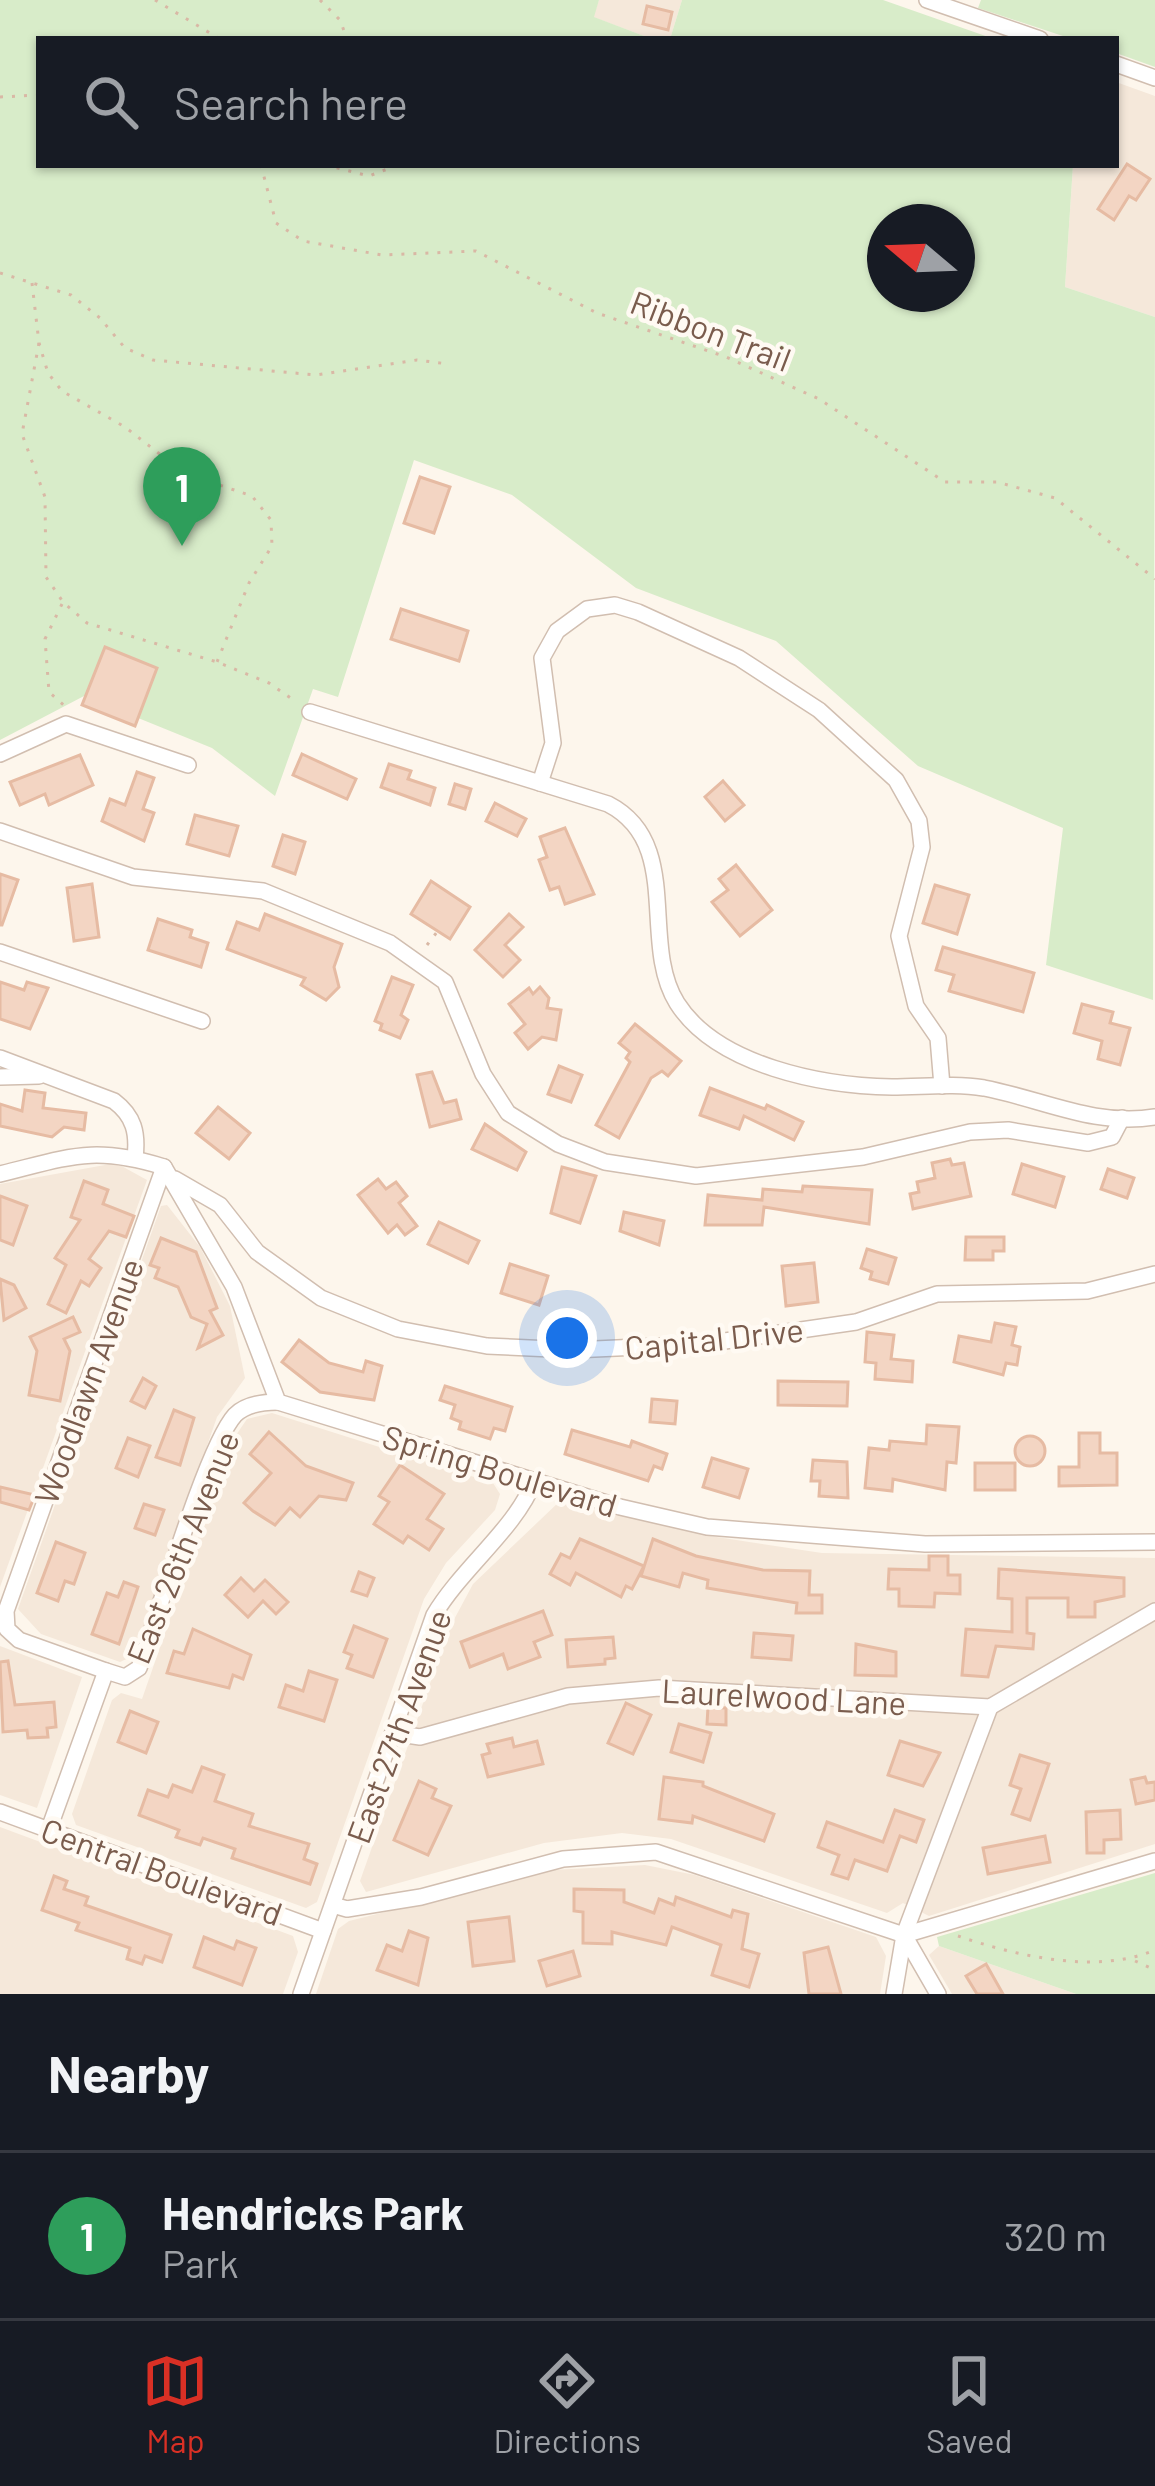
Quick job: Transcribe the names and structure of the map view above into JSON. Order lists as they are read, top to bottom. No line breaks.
{"streets":{"street":["Capital Drive","Woodlawn Avenue","Spring Boulevard","East 26th Avenue","Laurelwood Lane","East 27th Avenue","Central Boulevard"],"path":["Ribbon Trail"]},"crossings":[["Capital Drive","Woodlawn Avenue"],["Woodlawn Avenue","East 26th Avenue"],["Spring Boulevard","East 26th Avenue"],["Spring Boulevard","East 27th Avenue"],["East 26th Avenue","Central Boulevard"],["Laurelwood Lane","East 27th Avenue"],["East 27th Avenue","Central Boulevard"]],"north":"left","page":{"search":"Search here","pins":"1","heading":"Nearby","list":[{"mark":"1","name":"Hendricks Park","note":"Park","value":"320 m"}],"nav":["Map","Directions","Saved"]}}
